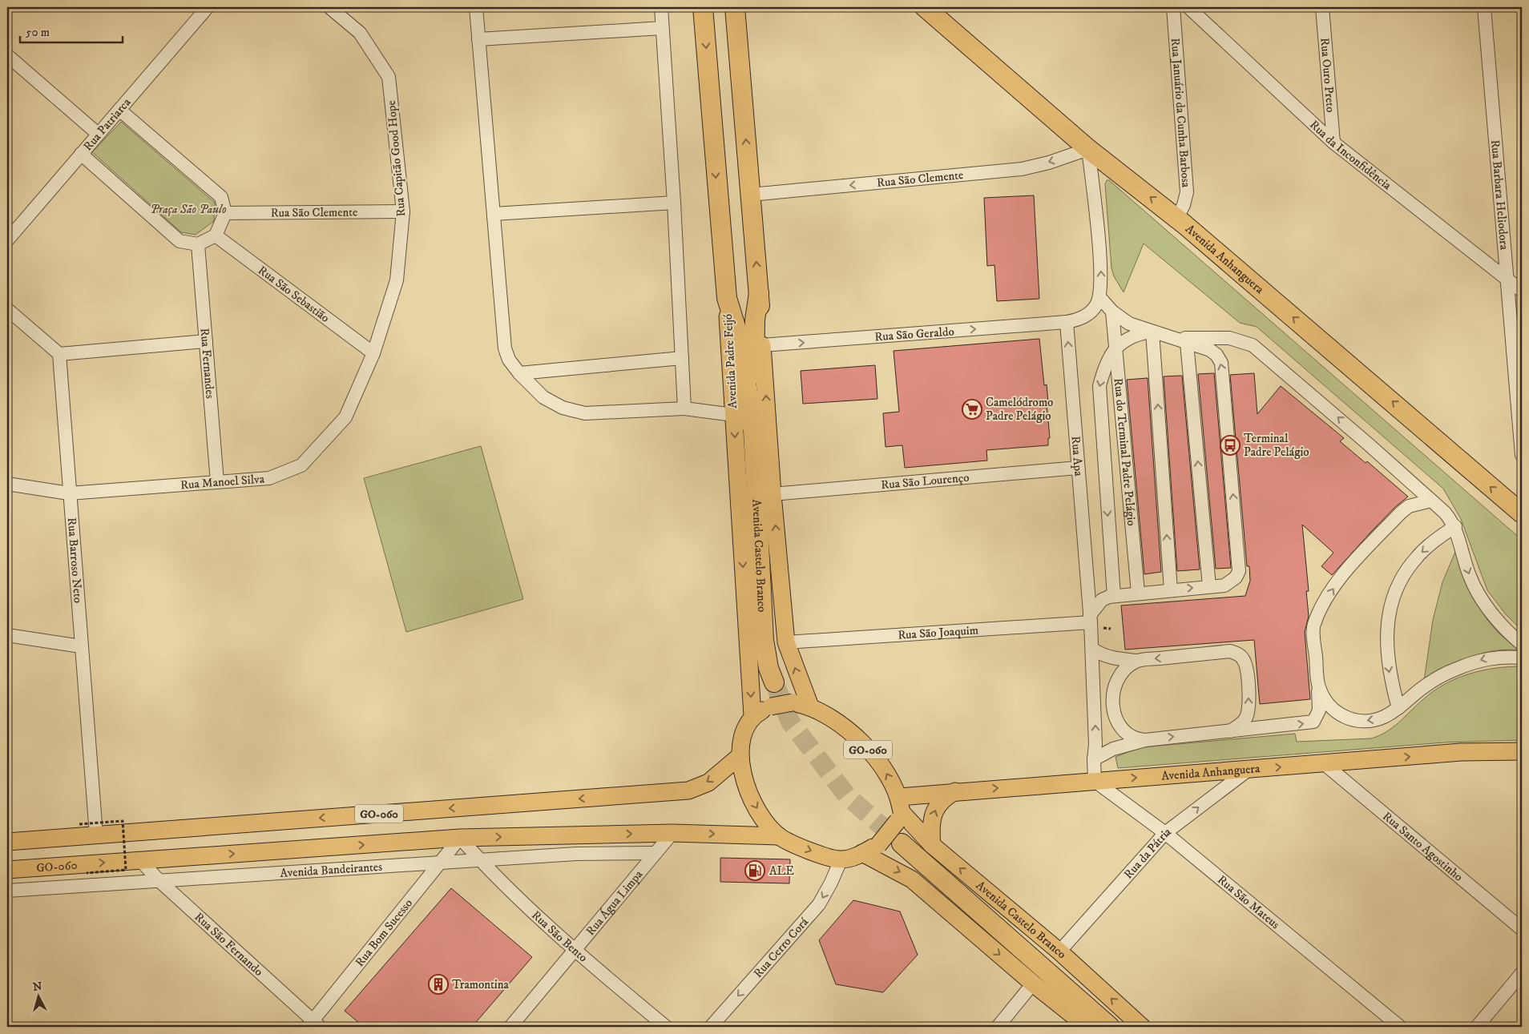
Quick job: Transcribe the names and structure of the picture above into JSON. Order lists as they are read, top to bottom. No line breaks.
{"streets":{"highway":["Avenida Anhanguera","Avenida Padre Feijó","Avenida Castelo Branco"],"main road":["GO-060"],"street":["Rua Ouro Preto","Rua Januário da Cunha Barbosa","Rua Patriarca","Rua da Inconfidência","Rua Capitão Good Hope","Rua São Clemente","Rua Barbara Heliodora","Rua São Sebastião","Rua São Geraldo","Rua Fernandes","Rua do Terminal Padre Pelágio","Rua Apa","Rua São Lourenço","Rua Manoel Silva","Rua Barroso Neto","Rua São Joaquim","Rua Santo Agostinho","Rua da Pátria","Avenida Bandeirantes","Rua São Mateus","Rua Água Limpa","Rua Bom Sucesso","Rua São Bento","Rua São Fernando","Rua Cerro Corá"]},"crossings":[["Rua Ouro Preto","Rua da Inconfidência"],["Rua Januário da Cunha Barbosa","Avenida Anhanguera"],["Rua da Inconfidência","Rua Barbara Heliodora"],["Rua Capitão Good Hope","Rua São Clemente"],["Rua Capitão Good Hope","Rua São Sebastião"],["Rua Capitão Good Hope","Rua Manoel Silva"],["Rua São Clemente","Avenida Anhanguera"],["Avenida Anhanguera","Rua Apa"],["Avenida Anhanguera","Avenida Castelo Branco"],["Avenida Anhanguera","GO-060"],["Avenida Anhanguera","Rua Santo Agostinho"],["Avenida Anhanguera","Rua da Pátria"],["Avenida Anhanguera","Rua São Mateus"],["Rua São Sebastião","Rua Manoel Silva"],["Rua São Geraldo","Rua Apa"],["Avenida Padre Feijó","Avenida Castelo Branco"],["Avenida Padre Feijó","GO-060"],["Rua Fernandes","Rua Manoel Silva"],["Rua Apa","Rua São Lourenço"],["Rua Apa","Rua São Joaquim"],["Rua Apa","Rua São Mateus"],["Rua Manoel Silva","Rua Barroso Neto"],["Avenida Castelo Branco","GO-060"],["Avenida Castelo Branco","Rua da Pátria"],["Rua Barroso Neto","GO-060"],["GO-060","Rua Água Limpa"],["GO-060","Rua Bom Sucesso"],["GO-060","Rua São Bento"],["GO-060","Rua São Fernando"],["GO-060","Rua Cerro Corá"],["Rua da Pátria","Rua São Mateus"],["Avenida Bandeirantes","Rua Água Limpa"],["Avenida Bandeirantes","Rua Bom Sucesso"],["Avenida Bandeirantes","Rua São Bento"],["Avenida Bandeirantes","Rua São Fernando"],["Rua Água Limpa","Rua São Bento"],["Rua Bom Sucesso","Rua São Bento"],["Rua Bom Sucesso","Rua São Fernando"]],"one_way":["Rua São Clemente","Rua São Geraldo","Rua Cerro Corá"],"parks":["Praça São Paulo"],"places":{"supermarket":["Camelódromo Padre Pelágio"],"bus stop":["Terminal Padre Pelágio"],"fuel station":["ALE"],"building":["Tramontina"]},"scale_bar":"50 m","north":"top"}
